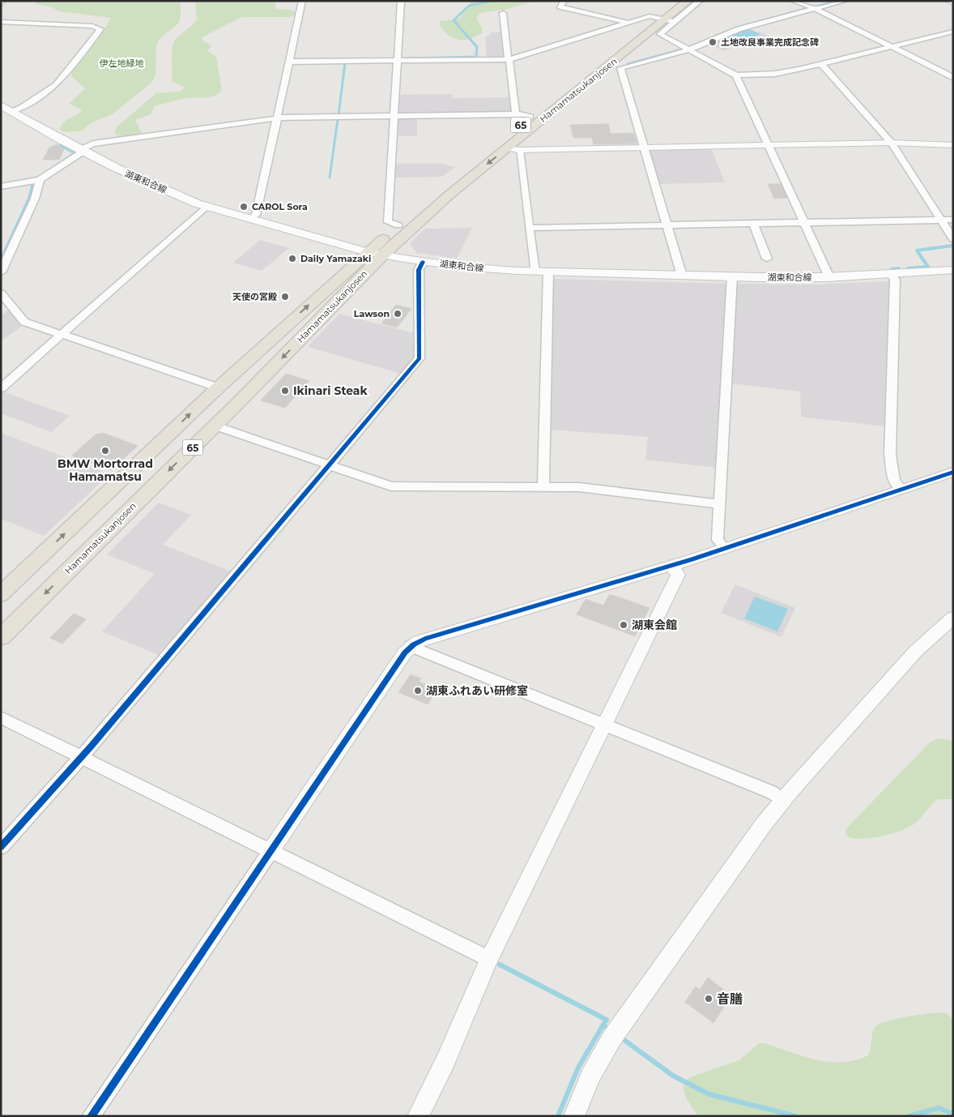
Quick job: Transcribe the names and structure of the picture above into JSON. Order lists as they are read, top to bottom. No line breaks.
{"streets":{"main road":["Hamamatsukanjosen","65","湖東和合線"]},"crossings":[["Hamamatsukanjosen","湖東和合線"]],"parks":["伊左地緑地"],"places":["土地改良事業完成記念碑","CAROL Sora","Daily Yamazaki","天使の宮殿","Lawson","Ikinari Steak","BMW Mortorrad Hamamatsu","湖東会館","湖東ふれあい研修室","音膳"]}
